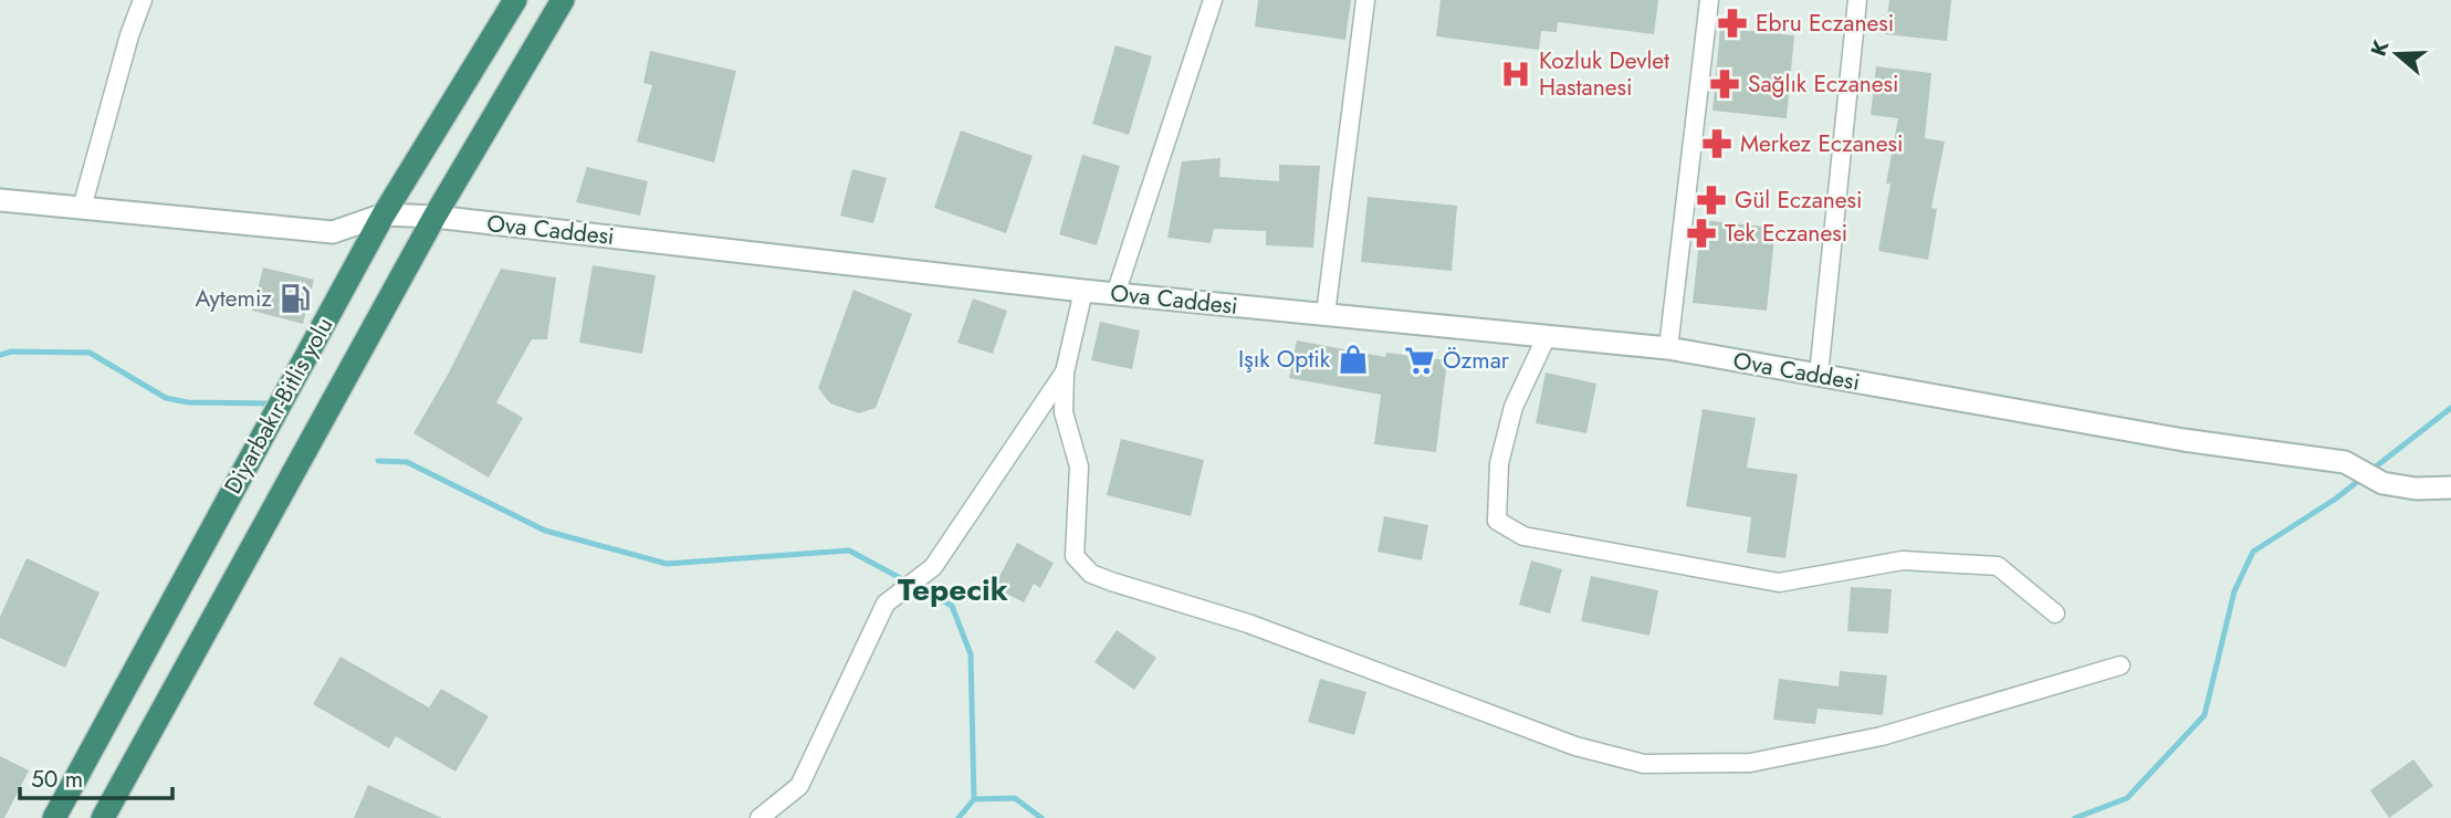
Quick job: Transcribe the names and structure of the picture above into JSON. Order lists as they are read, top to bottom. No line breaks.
{"streets":{"highway":["Diyarbakır-Bitlis yolu"],"street":["Ova Caddesi"]},"crossings":[["Ova Caddesi","Diyarbakır-Bitlis yolu"]],"districts":["Tepecik"],"places":{"pharmacy":["Ebru Eczanesi","Sağlık Eczanesi","Merkez Eczanesi","Gül Eczanesi","Tek Eczanesi"],"hospital":["Kozluk Devlet Hastanesi"],"fuel station":["Aytemiz"],"shop":["Işık Optik"],"supermarket":["Özmar"]},"scale_bar":"50 m","north":"left"}
